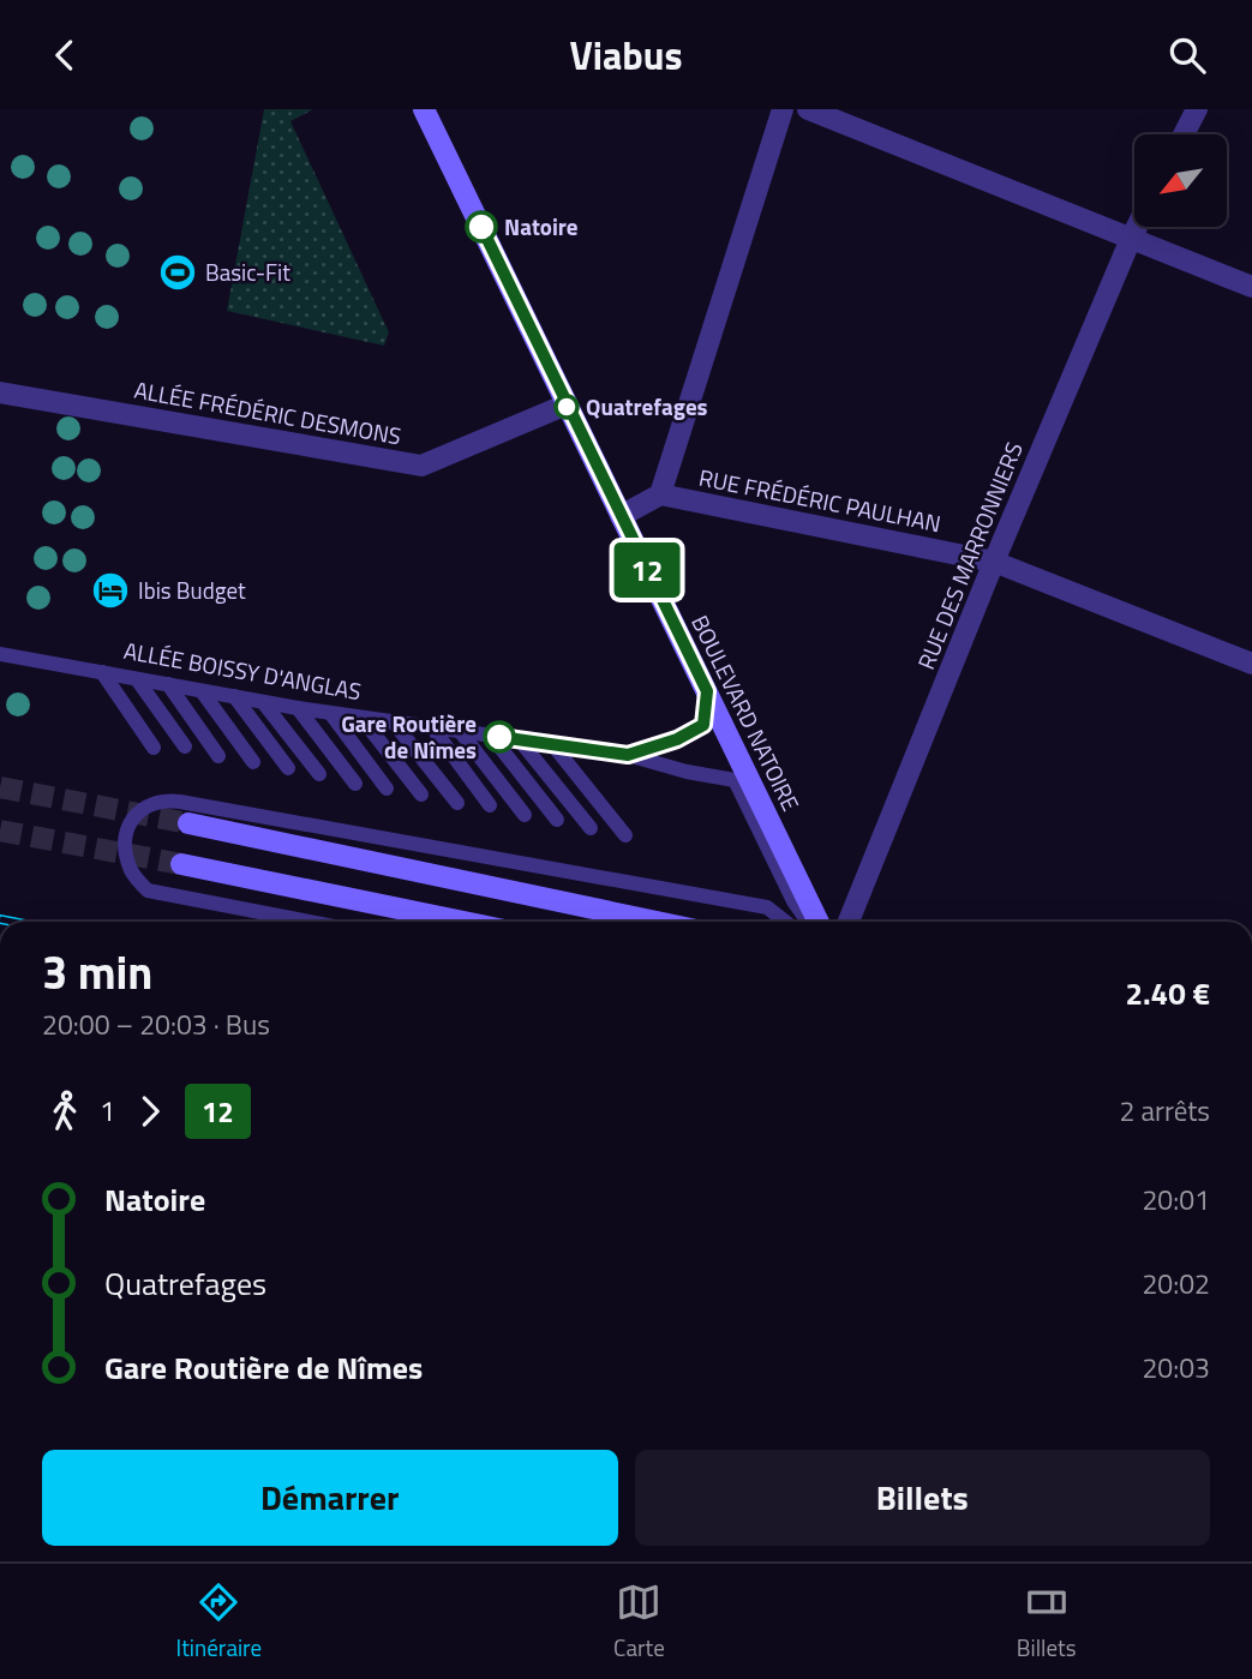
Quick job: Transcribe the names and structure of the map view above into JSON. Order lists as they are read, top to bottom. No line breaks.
{"streets":{"main road":["BOULEVARD NATOIRE"],"street":["ALLÉE FRÉDÉRIC DESMONS","RUE FRÉDÉRIC PAULHAN","RUE DES MARRONNIERS"],"lane":["ALLÉE BOISSY D'ANGLAS"]},"crossings":[["ALLÉE FRÉDÉRIC DESMONS","BOULEVARD NATOIRE"],["RUE FRÉDÉRIC PAULHAN","RUE DES MARRONNIERS"],["ALLÉE BOISSY D'ANGLAS","BOULEVARD NATOIRE"]],"places":{"other":["Natoire","Quatrefages","Gare Routière de Nîmes"],"sports":["Basic-Fit"],"hotel":["Ibis Budget"]},"lines":["bus line 12"],"north":"bottom left","page":{"header":"Viabus","on_map":"12","heading":["3 min","20:00 – 20:03 · Bus","2.40 €"],"legs":["1","12","2 arrêts"],"list":[{"name":"Natoire","value":"20:01"},{"name":"Quatrefages","value":"20:02"},{"name":"Gare Routière de Nîmes","value":"20:03"}],"buttons":["Démarrer","Billets"],"tabs":["Itinéraire","Carte","Billets"]}}
